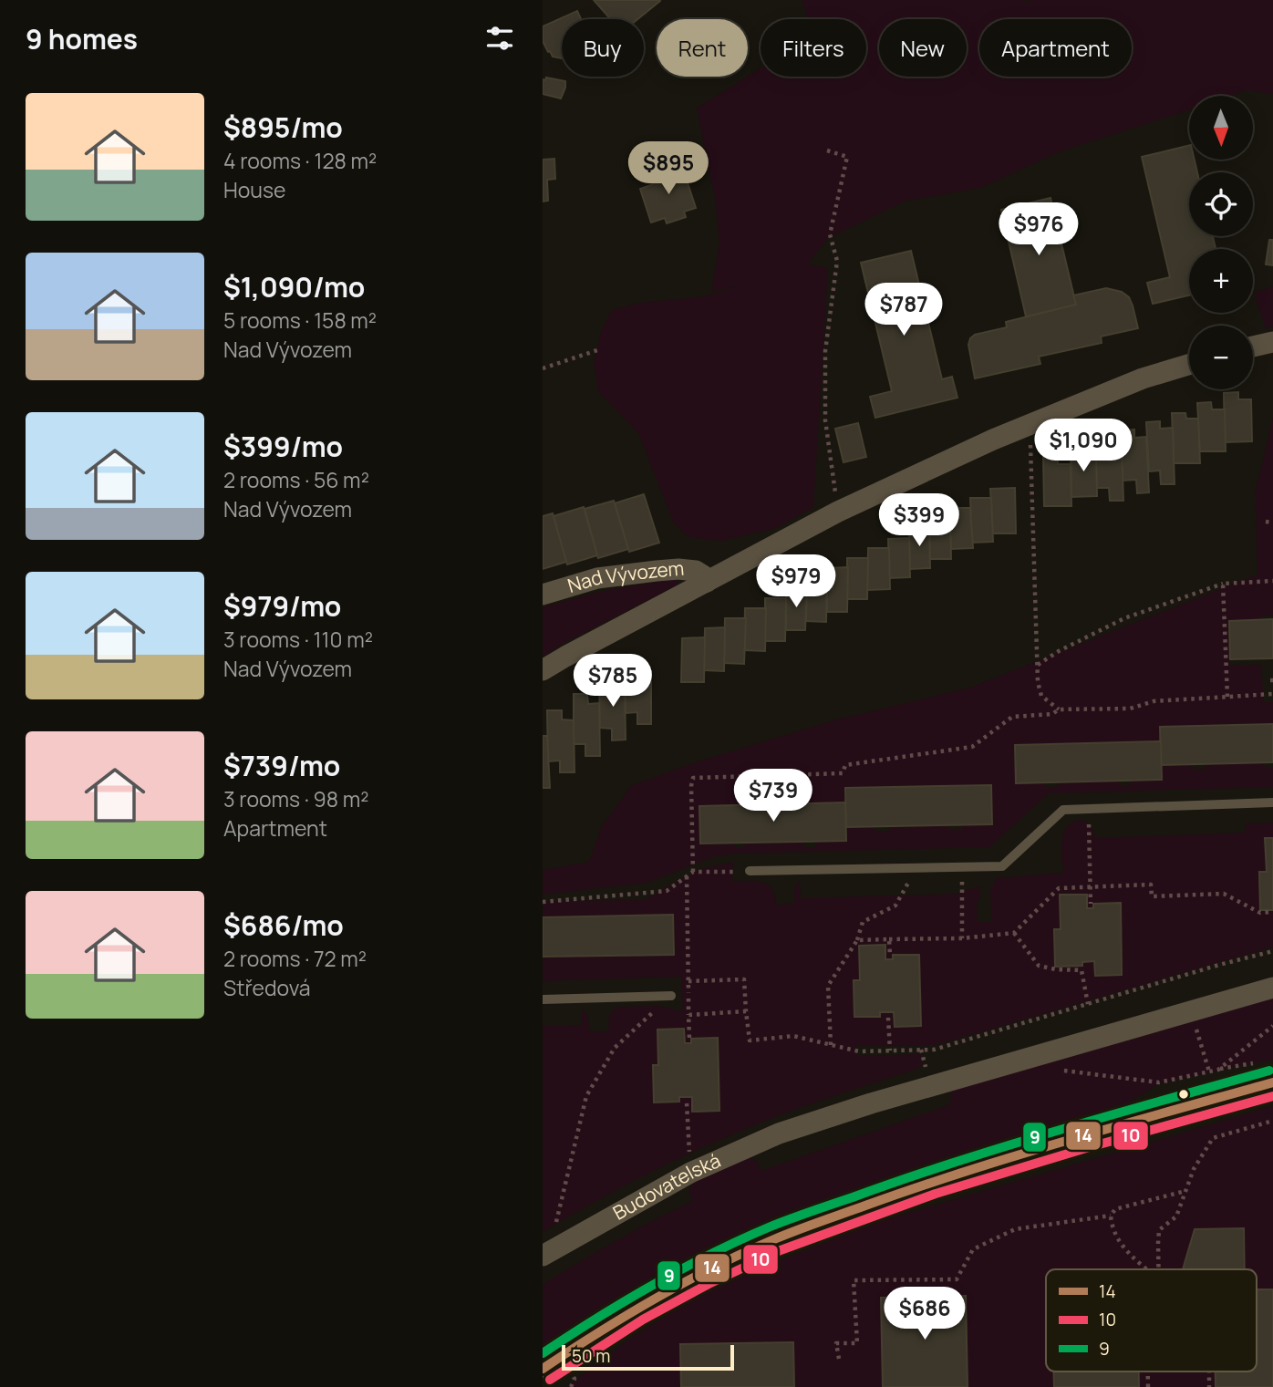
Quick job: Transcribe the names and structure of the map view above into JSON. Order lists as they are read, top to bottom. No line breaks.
{"streets":{"street":["Nad Vývozem","Budovatelská"]},"lines":["transit line 9","transit line 14","transit line 10"],"legend":["14","10","9"],"scale_bar":"50 m","north":"bottom","page":{"heading":"9 homes","chip":["Buy","Rent","Filters","New","Apartment"],"list":[{"name":"$895/mo","note":"4 rooms · 128 m² · House"},{"name":"$1,090/mo","note":"5 rooms · 158 m² · Nad Vývozem"},{"name":"$399/mo","note":"2 rooms · 56 m² · Nad Vývozem"},{"name":"$979/mo","note":"3 rooms · 110 m² · Nad Vývozem"},{"name":"$739/mo","note":"3 rooms · 98 m² · Apartment"},{"name":"$686/mo","note":"2 rooms · 72 m² · Středová"}],"map_buttons":["+","−"],"price":["$895","$976","$787","$1,090","$399","$979","$785","$739","$686"],"scale":"50 m"}}
